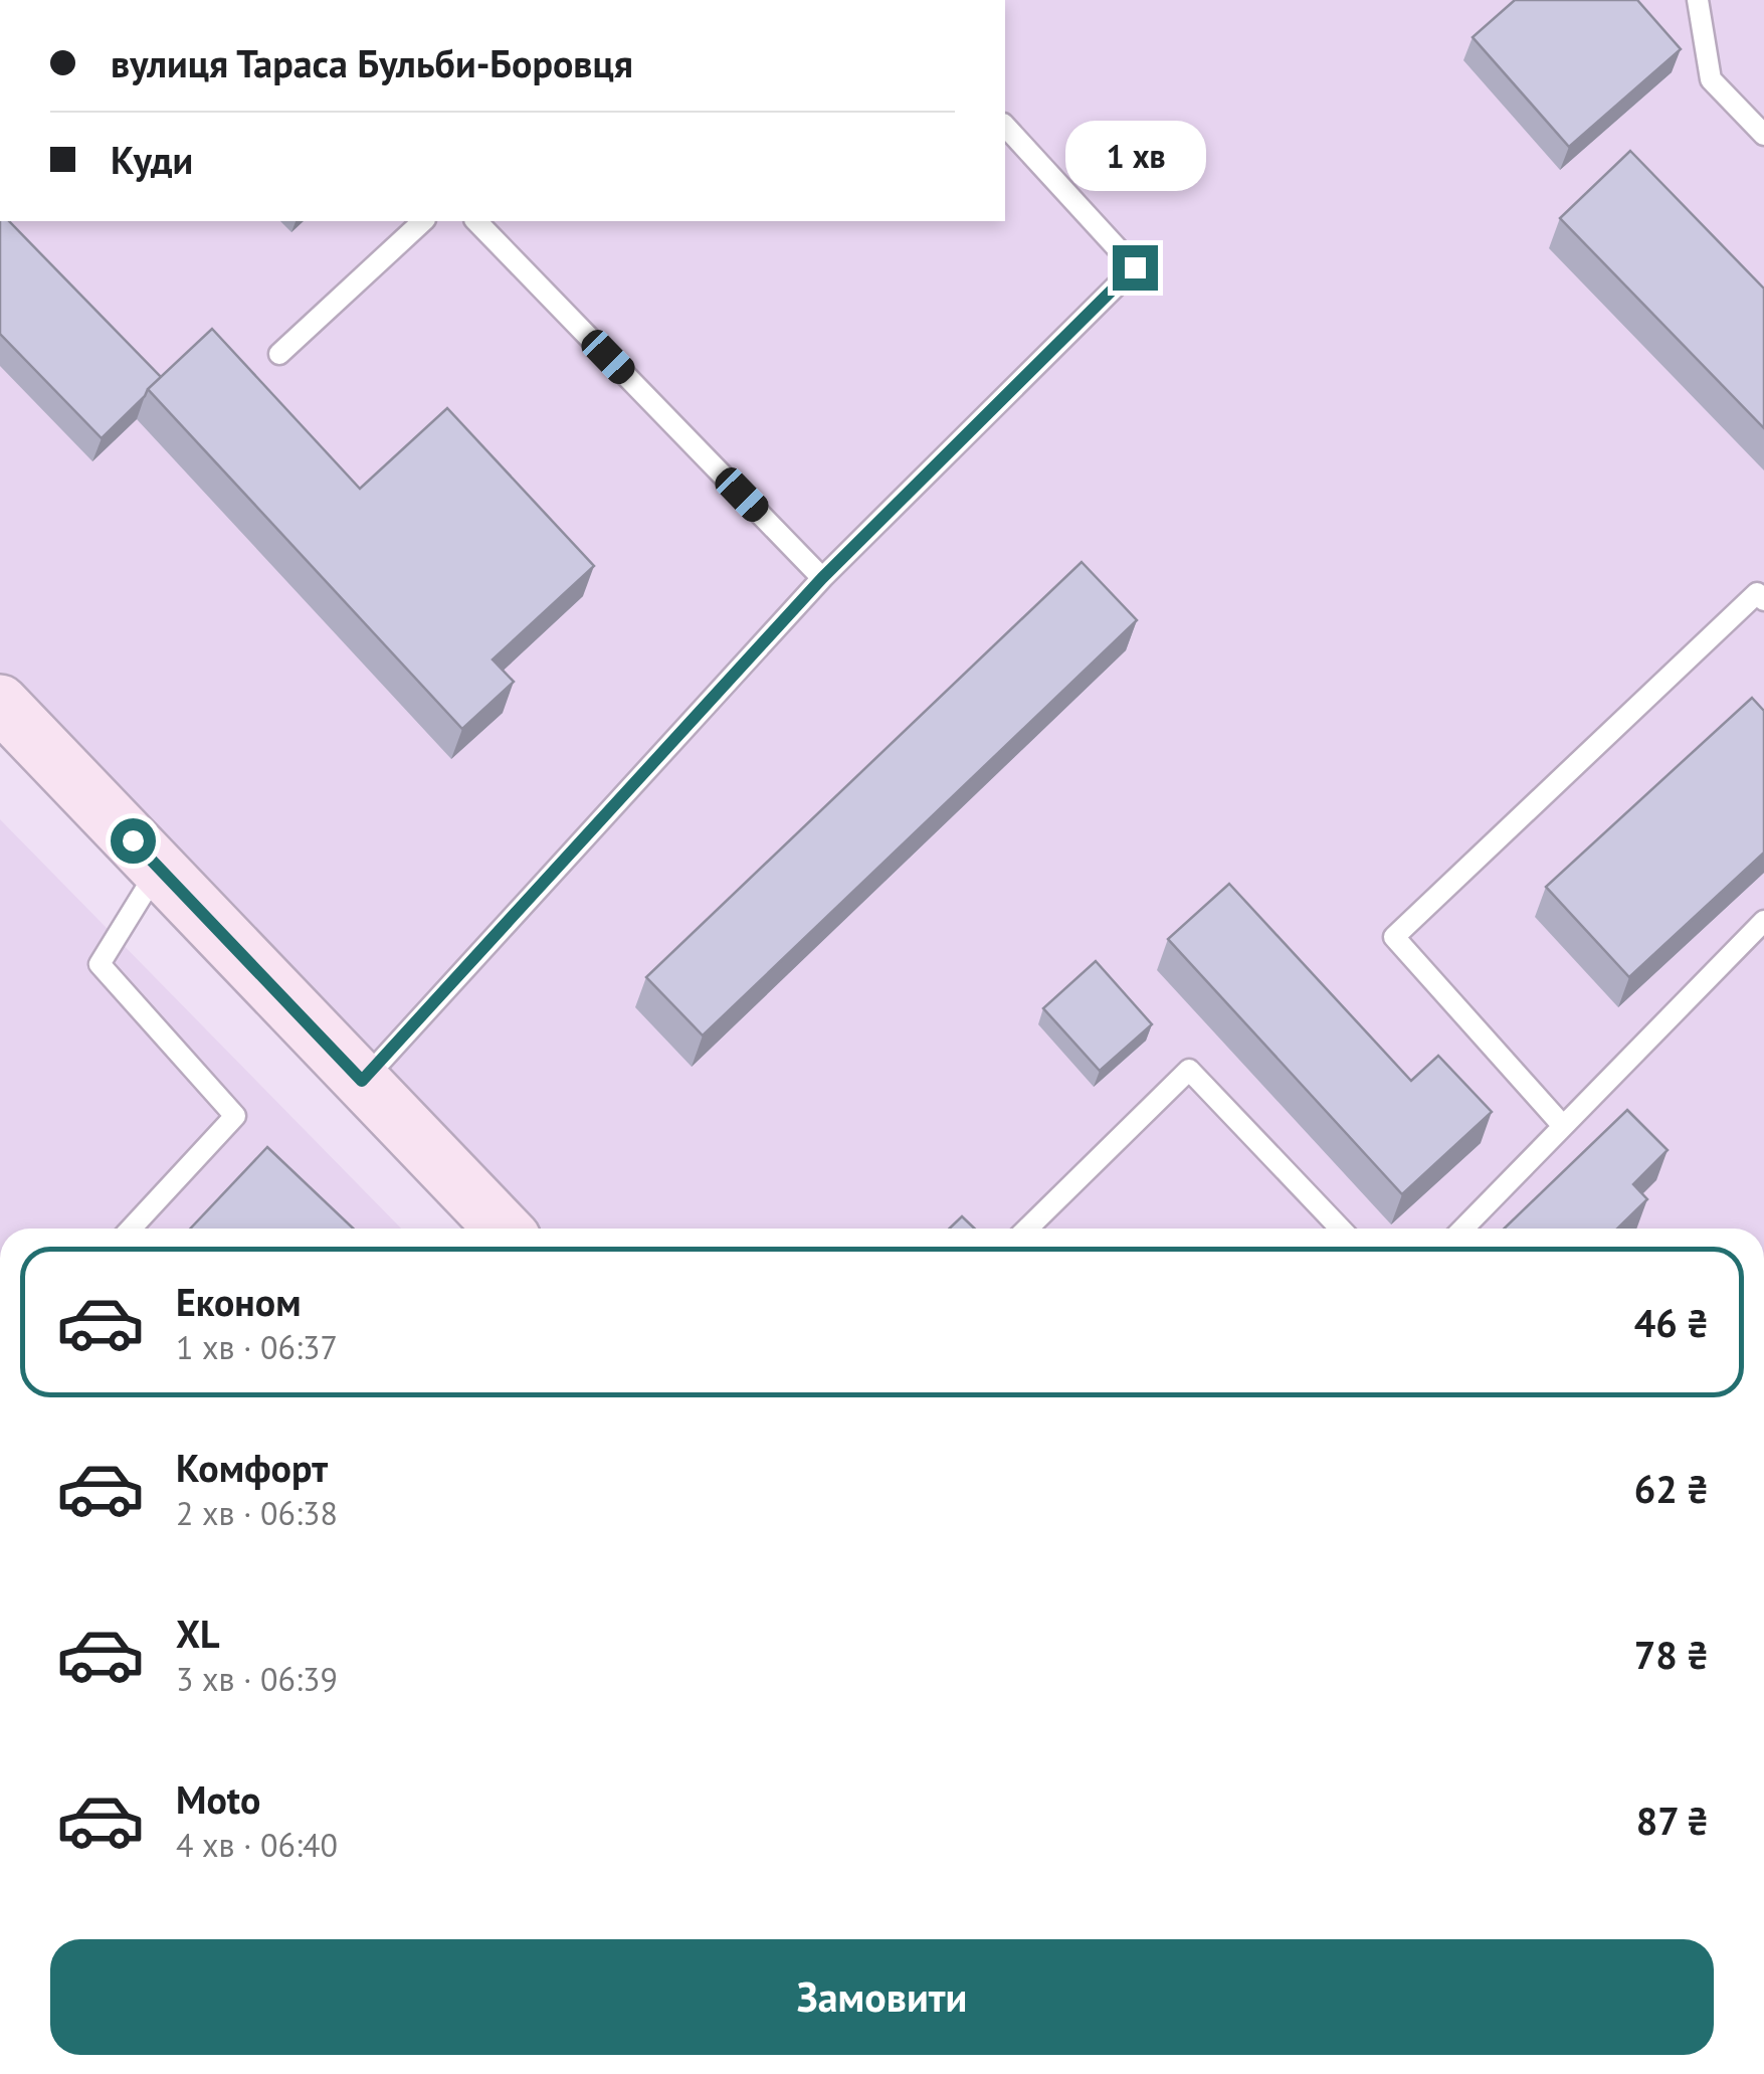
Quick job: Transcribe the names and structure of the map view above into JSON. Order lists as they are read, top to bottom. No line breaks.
{"page":{"banner":["вулиця Тараса Бульби-Боровця","Куди"],"bubble":"1 хв","list":[{"name":"Економ","note":"1 хв · 06:37","value":"46 ₴"},{"name":"Комфорт","note":"2 хв · 06:38","value":"62 ₴"},{"name":"XL","note":"3 хв · 06:39","value":"78 ₴"},{"name":"Moto","note":"4 хв · 06:40","value":"87 ₴"}],"buttons":"Замовити"}}
